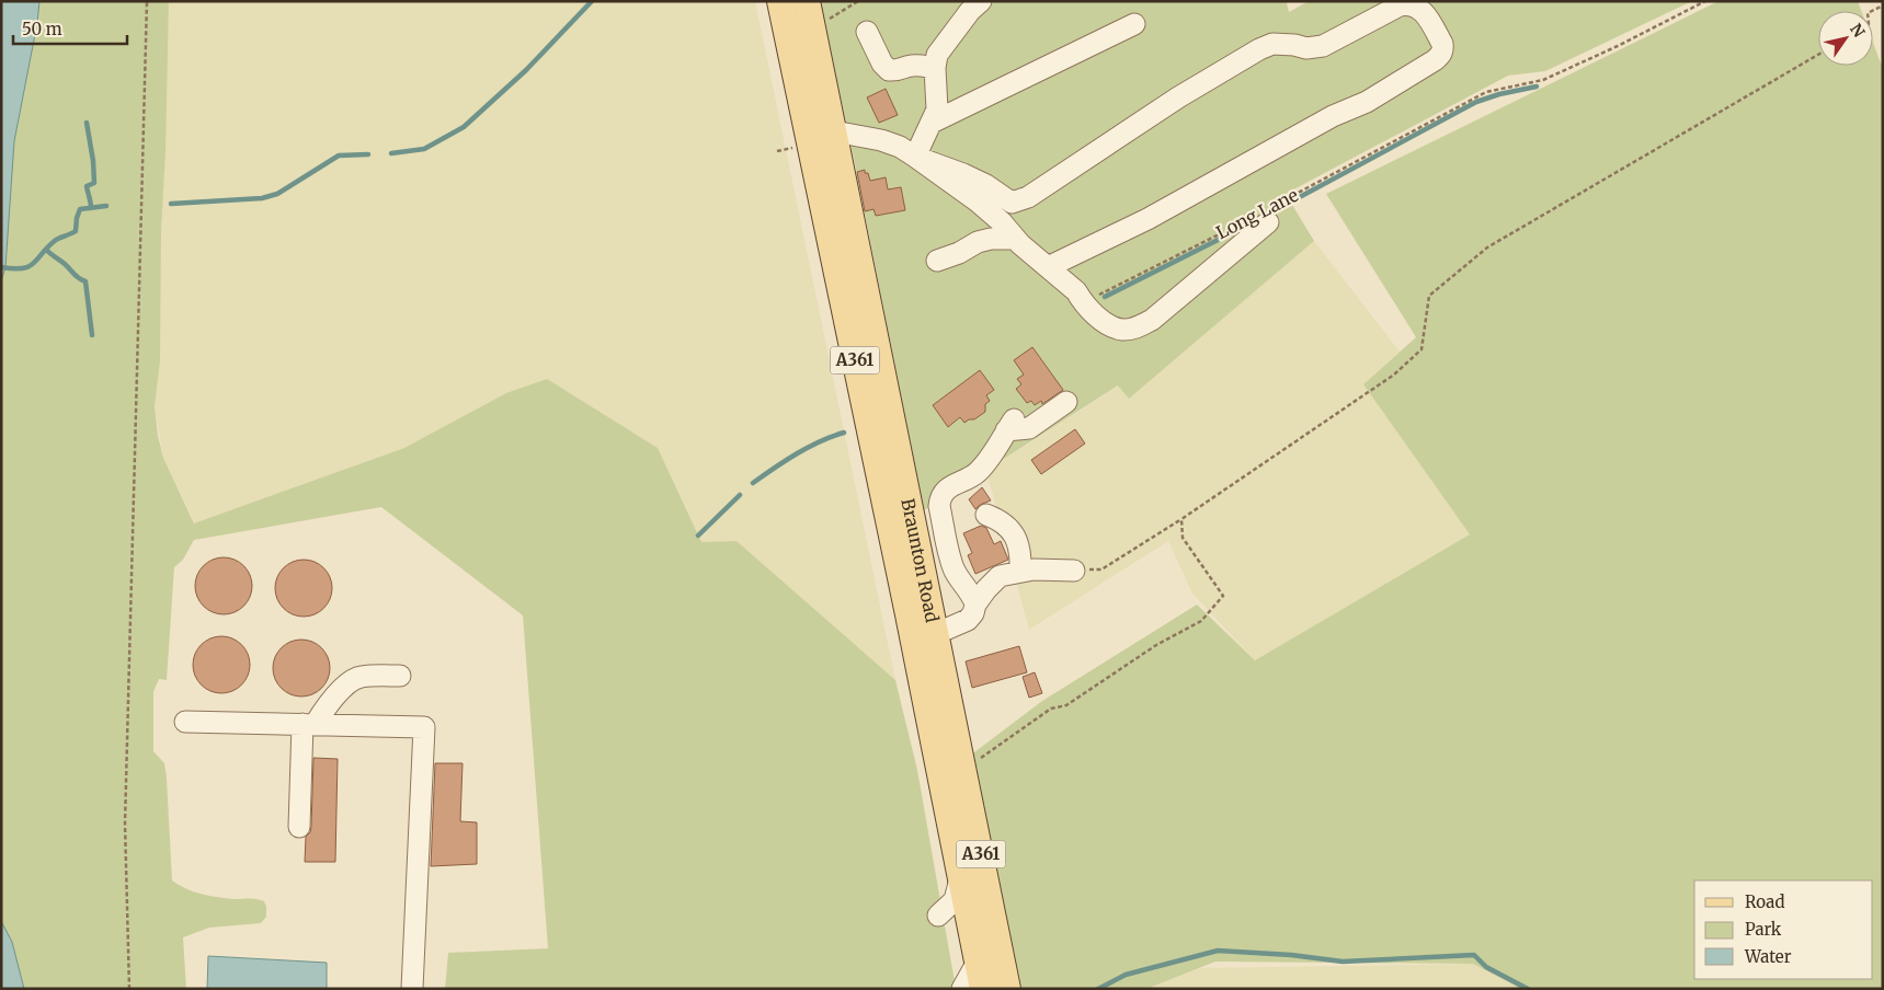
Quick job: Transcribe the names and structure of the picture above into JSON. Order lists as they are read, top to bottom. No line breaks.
{"streets":{"main road":["A361","Braunton Road"],"path":["Long Lane"]},"legend":["Road","Park","Water"],"scale_bar":"50 m","north":"top right"}
